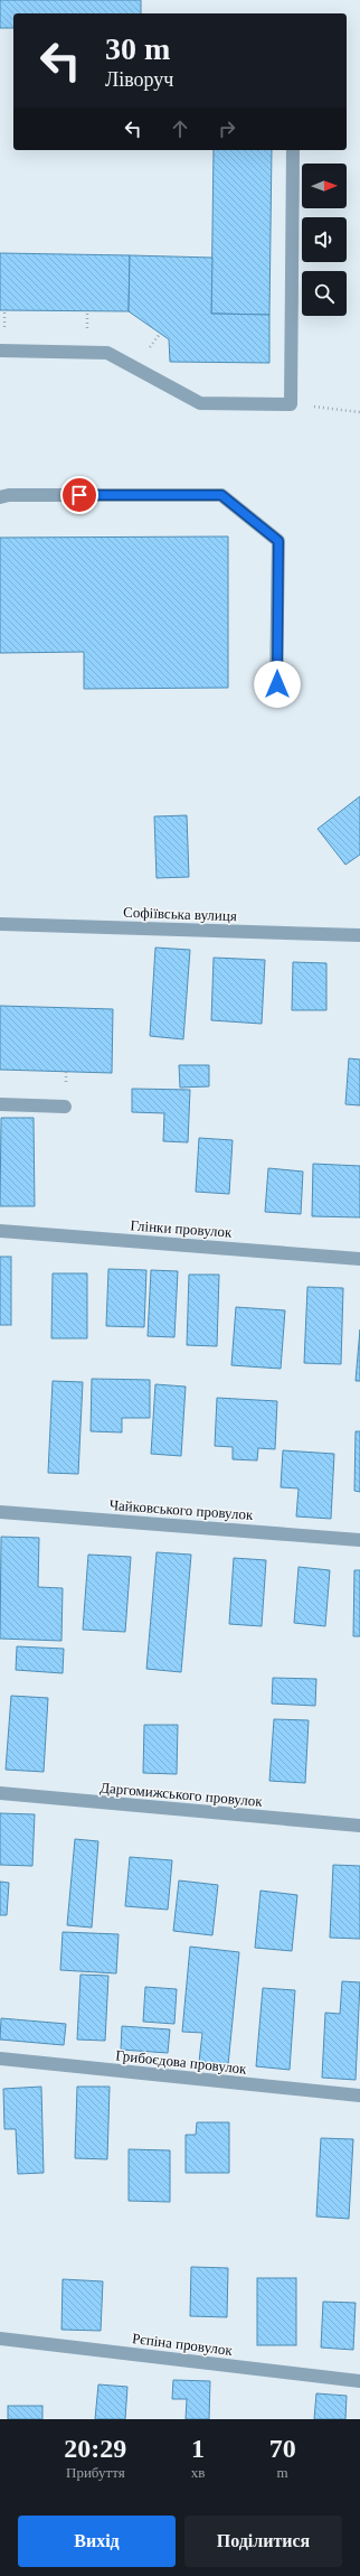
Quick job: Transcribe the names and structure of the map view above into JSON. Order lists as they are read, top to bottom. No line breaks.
{"streets":{"street":["Софіївська вулиця","Глінки провулок","Чайковського провулок","Даргомижського провулок","Грибоєдова провулок","Рєпіна провулок"]},"north":"right","page":{"turn":["30 m","Ліворуч"],"eta":["20:29","Прибуття","1","хв","70","m"],"buttons":["Вихід","Поділитися"]}}
